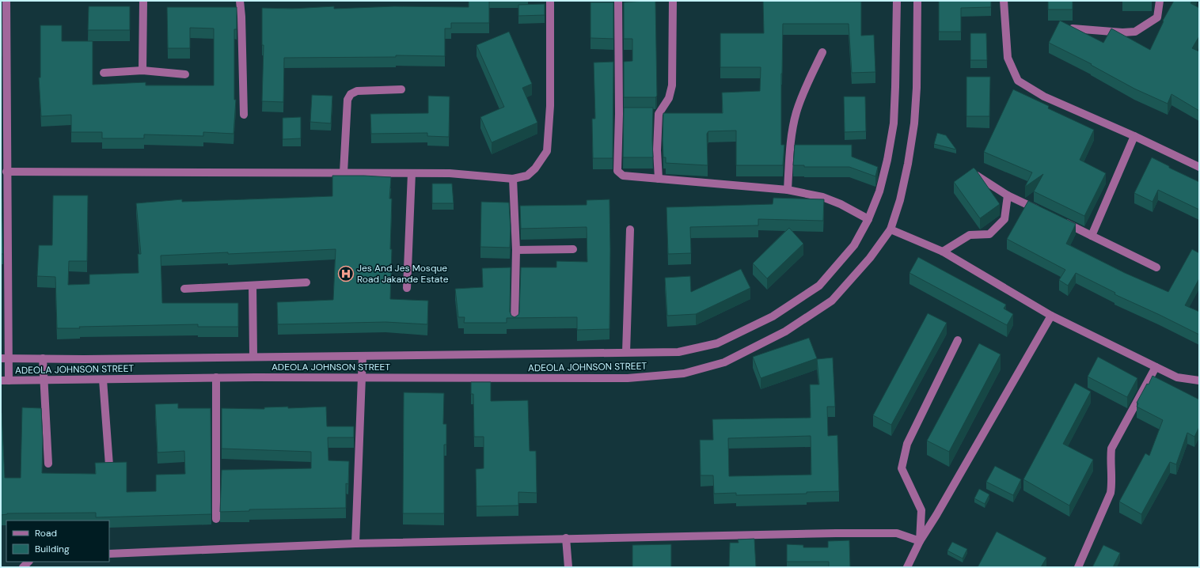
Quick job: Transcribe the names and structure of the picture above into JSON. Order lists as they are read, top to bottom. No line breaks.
{"streets":{"street":["ADEOLA JOHNSON STREET"]},"places":{"hospital":["Jes And Jes Mosque Road Jakande Estate"]},"legend":["Road","Building"]}
